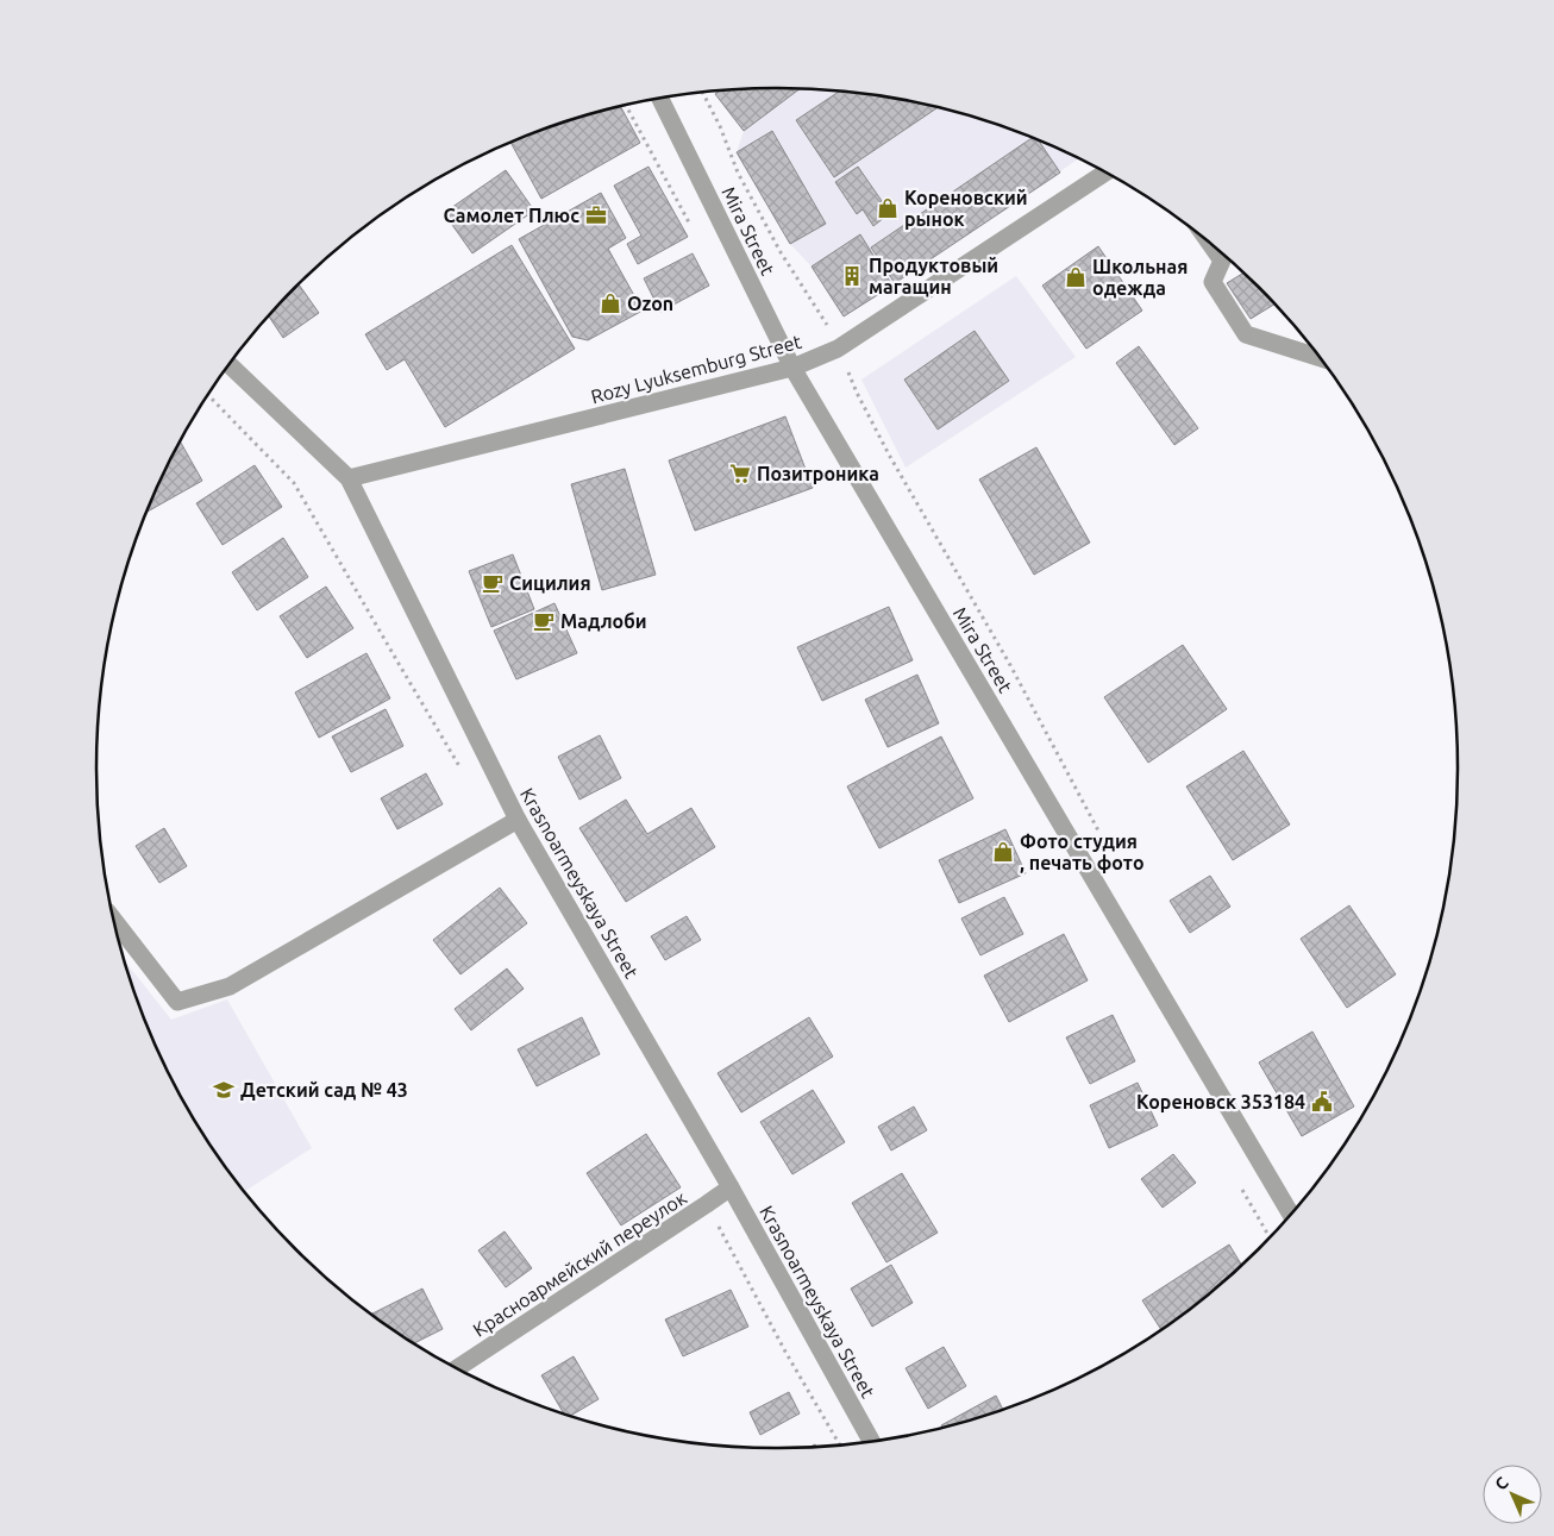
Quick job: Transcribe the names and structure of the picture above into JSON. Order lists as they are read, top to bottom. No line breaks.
{"streets":{"street":["Mira Street","Rozy Lyuksemburg Street","Krasnoarmeyskaya Street","Красноармейский переулок"]},"crossings":[["Mira Street","Rozy Lyuksemburg Street"],["Rozy Lyuksemburg Street","Krasnoarmeyskaya Street"],["Krasnoarmeyskaya Street","Красноармейский переулок"]],"places":{"shop":["Кореновский рынок","Школьная одежда","Ozon","Фото студия , печать фото"],"office":["Самолет Плюс"],"building":["Продуктовый магащин"],"supermarket":["Позитроника"],"cafe":["Сицилия","Мадлоби"],"school or university":["Детский сад № 43"],"public building":["Кореновск 353184"]},"north":"top left"}
